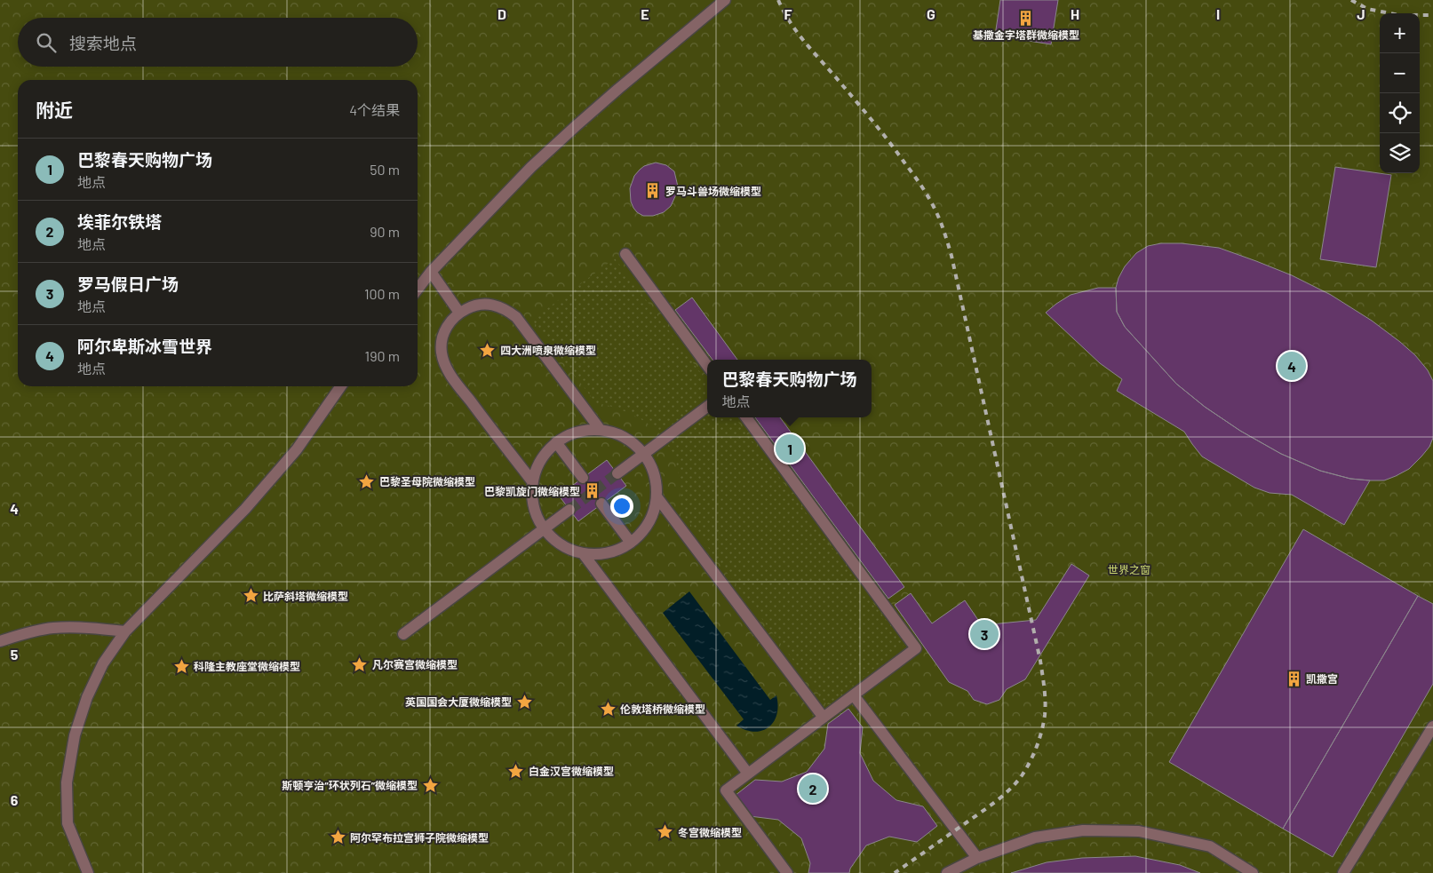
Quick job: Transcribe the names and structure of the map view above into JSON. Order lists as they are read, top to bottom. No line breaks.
{"parks":["世界之窗"],"places":{"building":["基撒金字塔群微缩模型","罗马斗兽场微缩模型","巴黎凯旋门微缩模型","凯撒宫"],"place":["四大洲喷泉微缩模型","巴黎圣母院微缩模型","比萨斜塔微缩模型","凡尔赛宫微缩模型","科隆主教座堂微缩模型","英国国会大厦微缩模型","伦敦塔桥微缩模型","白金汉宫微缩模型","斯顿亨治“环状列石”微缩模型","冬宫微缩模型","阿尔罕布拉宫狮子院微缩模型"]},"page":{"map_buttons":["+","−"],"search":"搜索地点","heading":["附近","4个结果"],"list":[{"mark":"1","name":"巴黎春天购物广场","note":"地点","value":"50 m"},{"mark":"2","name":"埃菲尔铁塔","note":"地点","value":"90 m"},{"mark":"3","name":"罗马假日广场","note":"地点","value":"100 m"},{"mark":"4","name":"阿尔卑斯冰雪世界","note":"地点","value":"190 m"}],"pins":["4","1","3","2"],"popup":["巴黎春天购物广场","地点"]},"grid":{"columns":["D","E","F","G","H","I","J"],"rows":["4","5","6"]}}
